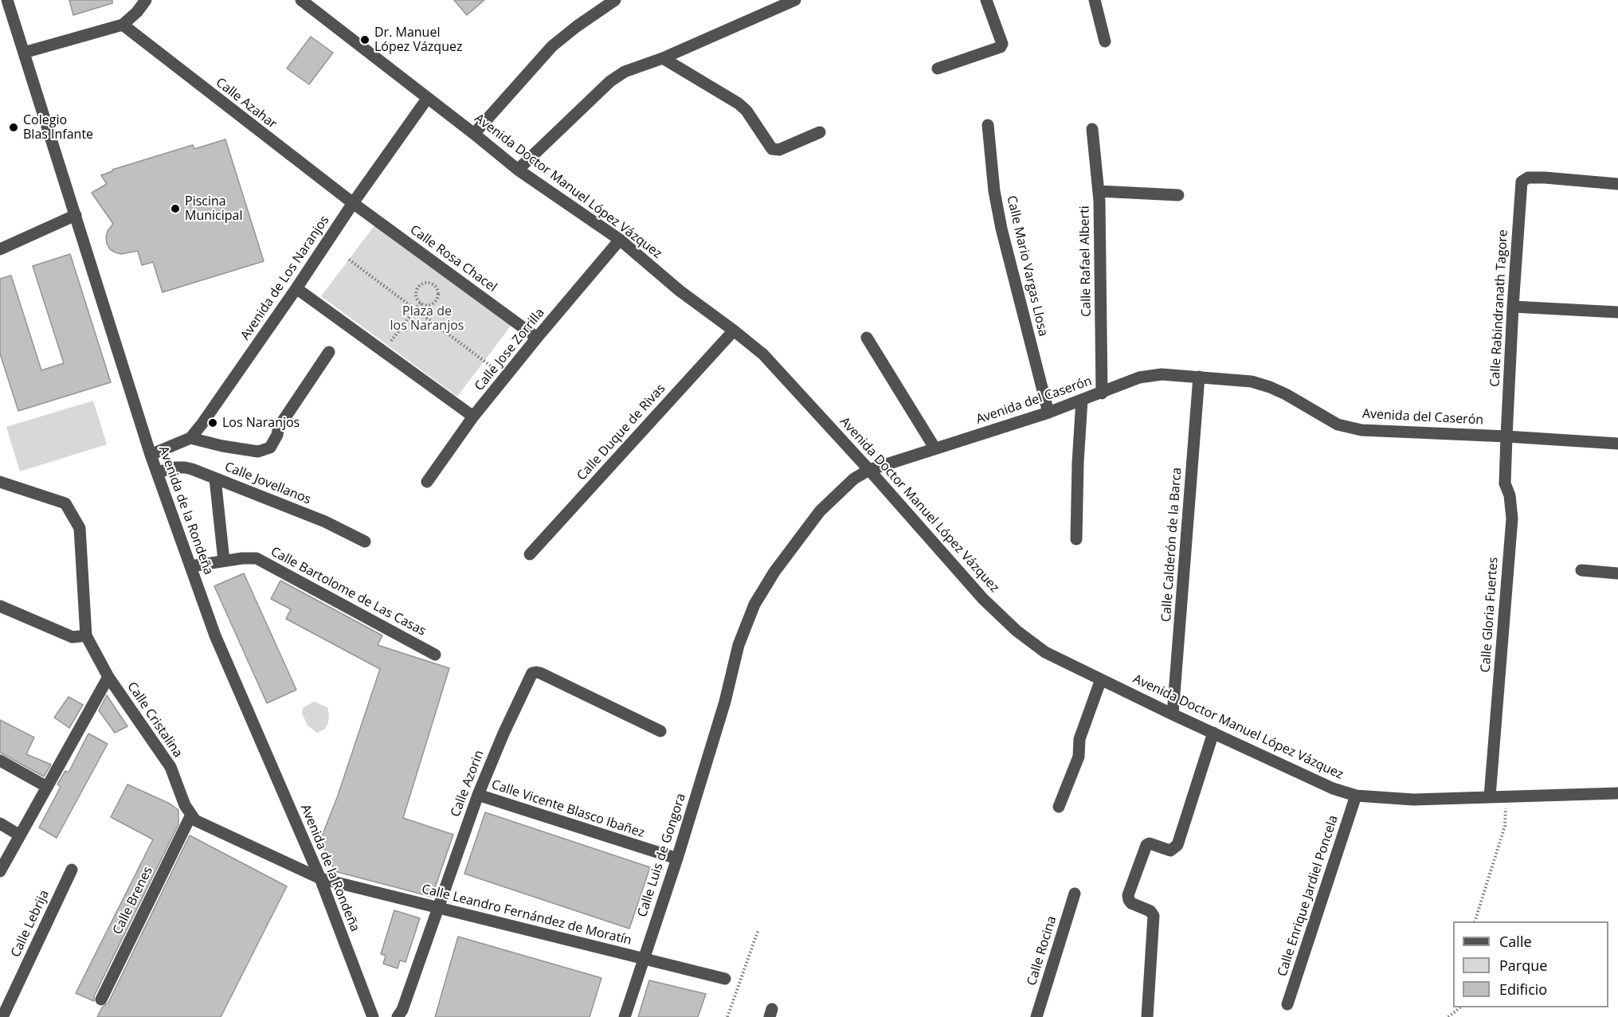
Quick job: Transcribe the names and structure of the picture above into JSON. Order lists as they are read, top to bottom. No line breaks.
{"streets":{"street":["Calle Azahar","Avenida Doctor Manuel López Vázquez","Calle Rosa Chacel","Calle Rafael Alberti","Calle Mario Vargas Llosa","Avenida de Los Naranjos","Calle Rabindranath Tagore","Calle Jose Zorrilla","Avenida del Caserón","Calle Duque de Rivas","Calle Jovellanos","Avenida de la Rondeña","Calle Calderón de la Barca","Calle Bartolome de Las Casas","Calle Gloria Fuertes","Calle Cristalina","Calle Azorin","Calle Vicente Blasco Ibañez","Calle Luis de Gongora","Calle Enrique Jardiel Poncela","Calle Brenes","Calle Leandro Fernández de Moratín","Calle Lebrija","Calle Rocina"]},"crossings":[["Calle Azahar","Calle Rosa Chacel"],["Calle Azahar","Avenida de Los Naranjos"],["Avenida Doctor Manuel López Vázquez","Avenida de Los Naranjos"],["Avenida Doctor Manuel López Vázquez","Calle Jose Zorrilla"],["Avenida Doctor Manuel López Vázquez","Avenida del Caserón"],["Avenida Doctor Manuel López Vázquez","Calle Duque de Rivas"],["Avenida Doctor Manuel López Vázquez","Calle Calderón de la Barca"],["Avenida Doctor Manuel López Vázquez","Calle Gloria Fuertes"],["Avenida Doctor Manuel López Vázquez","Calle Luis de Gongora"],["Avenida Doctor Manuel López Vázquez","Calle Enrique Jardiel Poncela"],["Calle Rosa Chacel","Avenida de Los Naranjos"],["Calle Rosa Chacel","Calle Jose Zorrilla"],["Calle Rafael Alberti","Avenida del Caserón"],["Calle Mario Vargas Llosa","Avenida del Caserón"],["Avenida de Los Naranjos","Avenida de la Rondeña"],["Calle Rabindranath Tagore","Avenida del Caserón"],["Calle Rabindranath Tagore","Calle Gloria Fuertes"],["Avenida del Caserón","Calle Calderón de la Barca"],["Avenida del Caserón","Calle Gloria Fuertes"],["Avenida del Caserón","Calle Luis de Gongora"],["Calle Jovellanos","Avenida de la Rondeña"],["Avenida de la Rondeña","Calle Bartolome de Las Casas"],["Avenida de la Rondeña","Calle Cristalina"],["Avenida de la Rondeña","Calle Leandro Fernández de Moratín"],["Calle Cristalina","Calle Brenes"],["Calle Cristalina","Calle Leandro Fernández de Moratín"],["Calle Azorin","Calle Vicente Blasco Ibañez"],["Calle Azorin","Calle Leandro Fernández de Moratín"],["Calle Vicente Blasco Ibañez","Calle Luis de Gongora"],["Calle Luis de Gongora","Calle Leandro Fernández de Moratín"]],"parks":["Plaza de los Naranjos"],"places":["Dr. Manuel López Vázquez","Colegio Blas Infante","Piscina Municipal","Los Naranjos"],"legend":["Calle","Parque","Edificio"]}
